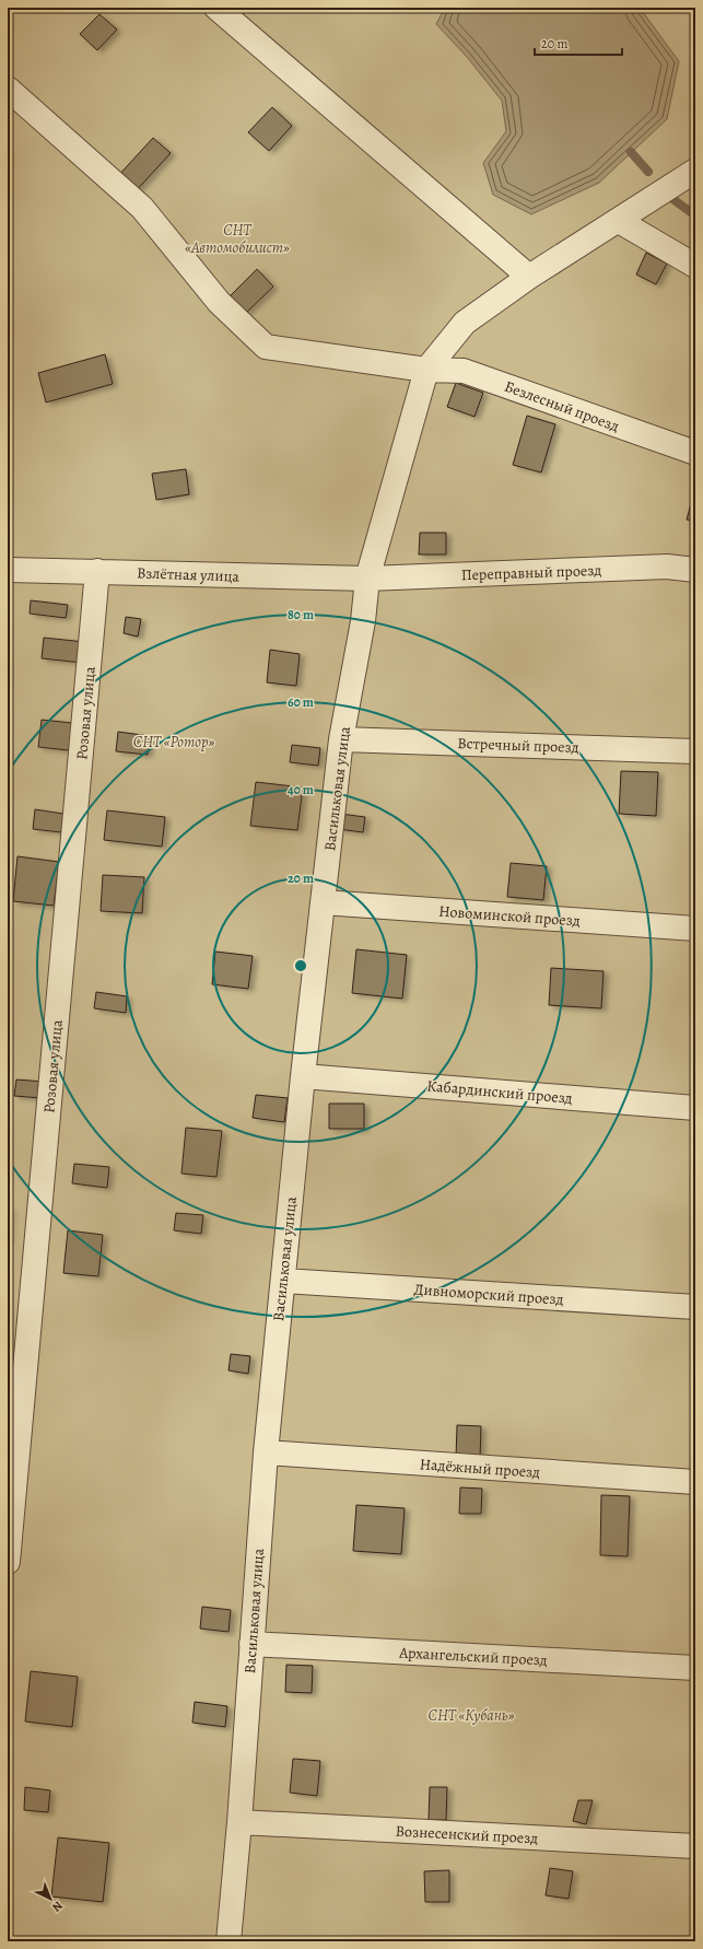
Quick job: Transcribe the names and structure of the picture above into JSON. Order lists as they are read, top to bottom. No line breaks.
{"streets":{"street":["Безлесный проезд","Переправный проезд","Взлётная улица","Розовая улица","Встречный проезд","Васильковая улица","Новоминской проезд","Кабардинский проезд","Дивноморский проезд","Надёжный проезд","Архангельский проезд","Вознесенский проезд"]},"crossings":[["Безлесный проезд","Васильковая улица"],["Переправный проезд","Взлётная улица"],["Переправный проезд","Васильковая улица"],["Взлётная улица","Розовая улица"],["Взлётная улица","Васильковая улица"],["Встречный проезд","Васильковая улица"],["Васильковая улица","Новоминской проезд"],["Васильковая улица","Кабардинский проезд"],["Васильковая улица","Дивноморский проезд"],["Васильковая улица","Надёжный проезд"],["Васильковая улица","Архангельский проезд"],["Васильковая улица","Вознесенский проезд"]],"parks":["СНТ «Автомобилист»","СНТ «Ротор»","СНТ «Кубань»"],"scale_bar":"20 m","north":"bottom right","rings":["80 m","60 m","40 m","20 m"]}
